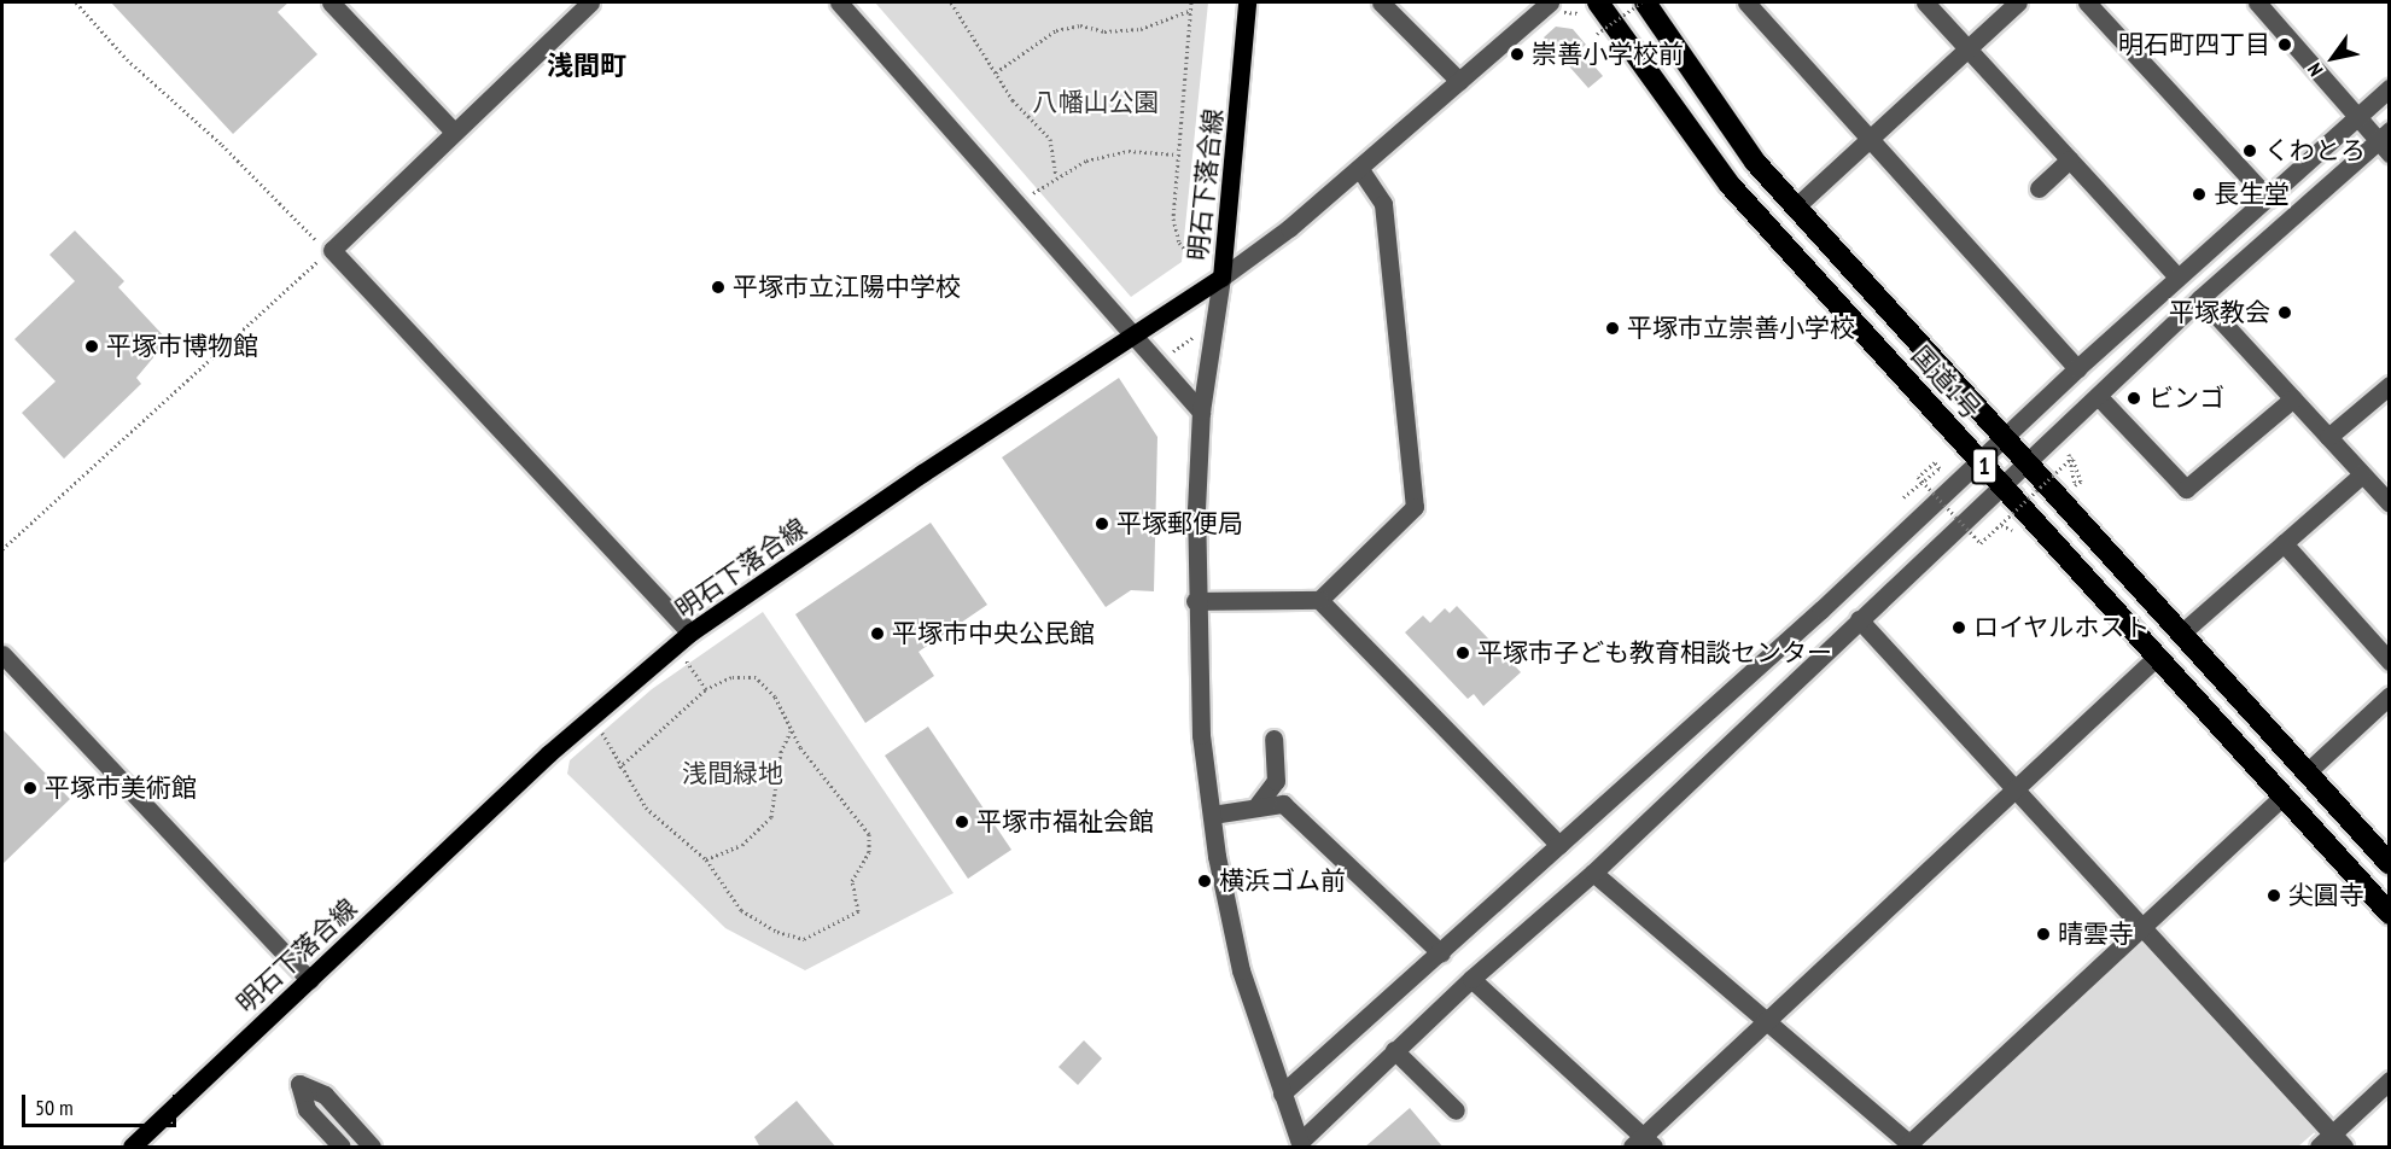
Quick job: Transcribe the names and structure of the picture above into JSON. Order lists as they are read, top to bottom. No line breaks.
{"streets":{"highway":["国道1号","1"],"main road":["明石下落合線"]},"districts":["浅間町"],"parks":["八幡山公園","浅間緑地"],"places":["明石町四丁目","崇善小学校前","くわとろ","長生堂","平塚市立江陽中学校","平塚教会","平塚市立崇善小学校","平塚市博物館","ビンゴ","平塚郵便局","ロイヤルホスト","平塚市中央公民館","平塚市子ども教育相談センター","平塚市美術館","平塚市福祉会館","横浜ゴム前","尖圓寺","晴雲寺"],"scale_bar":"50 m","north":"bottom left"}
